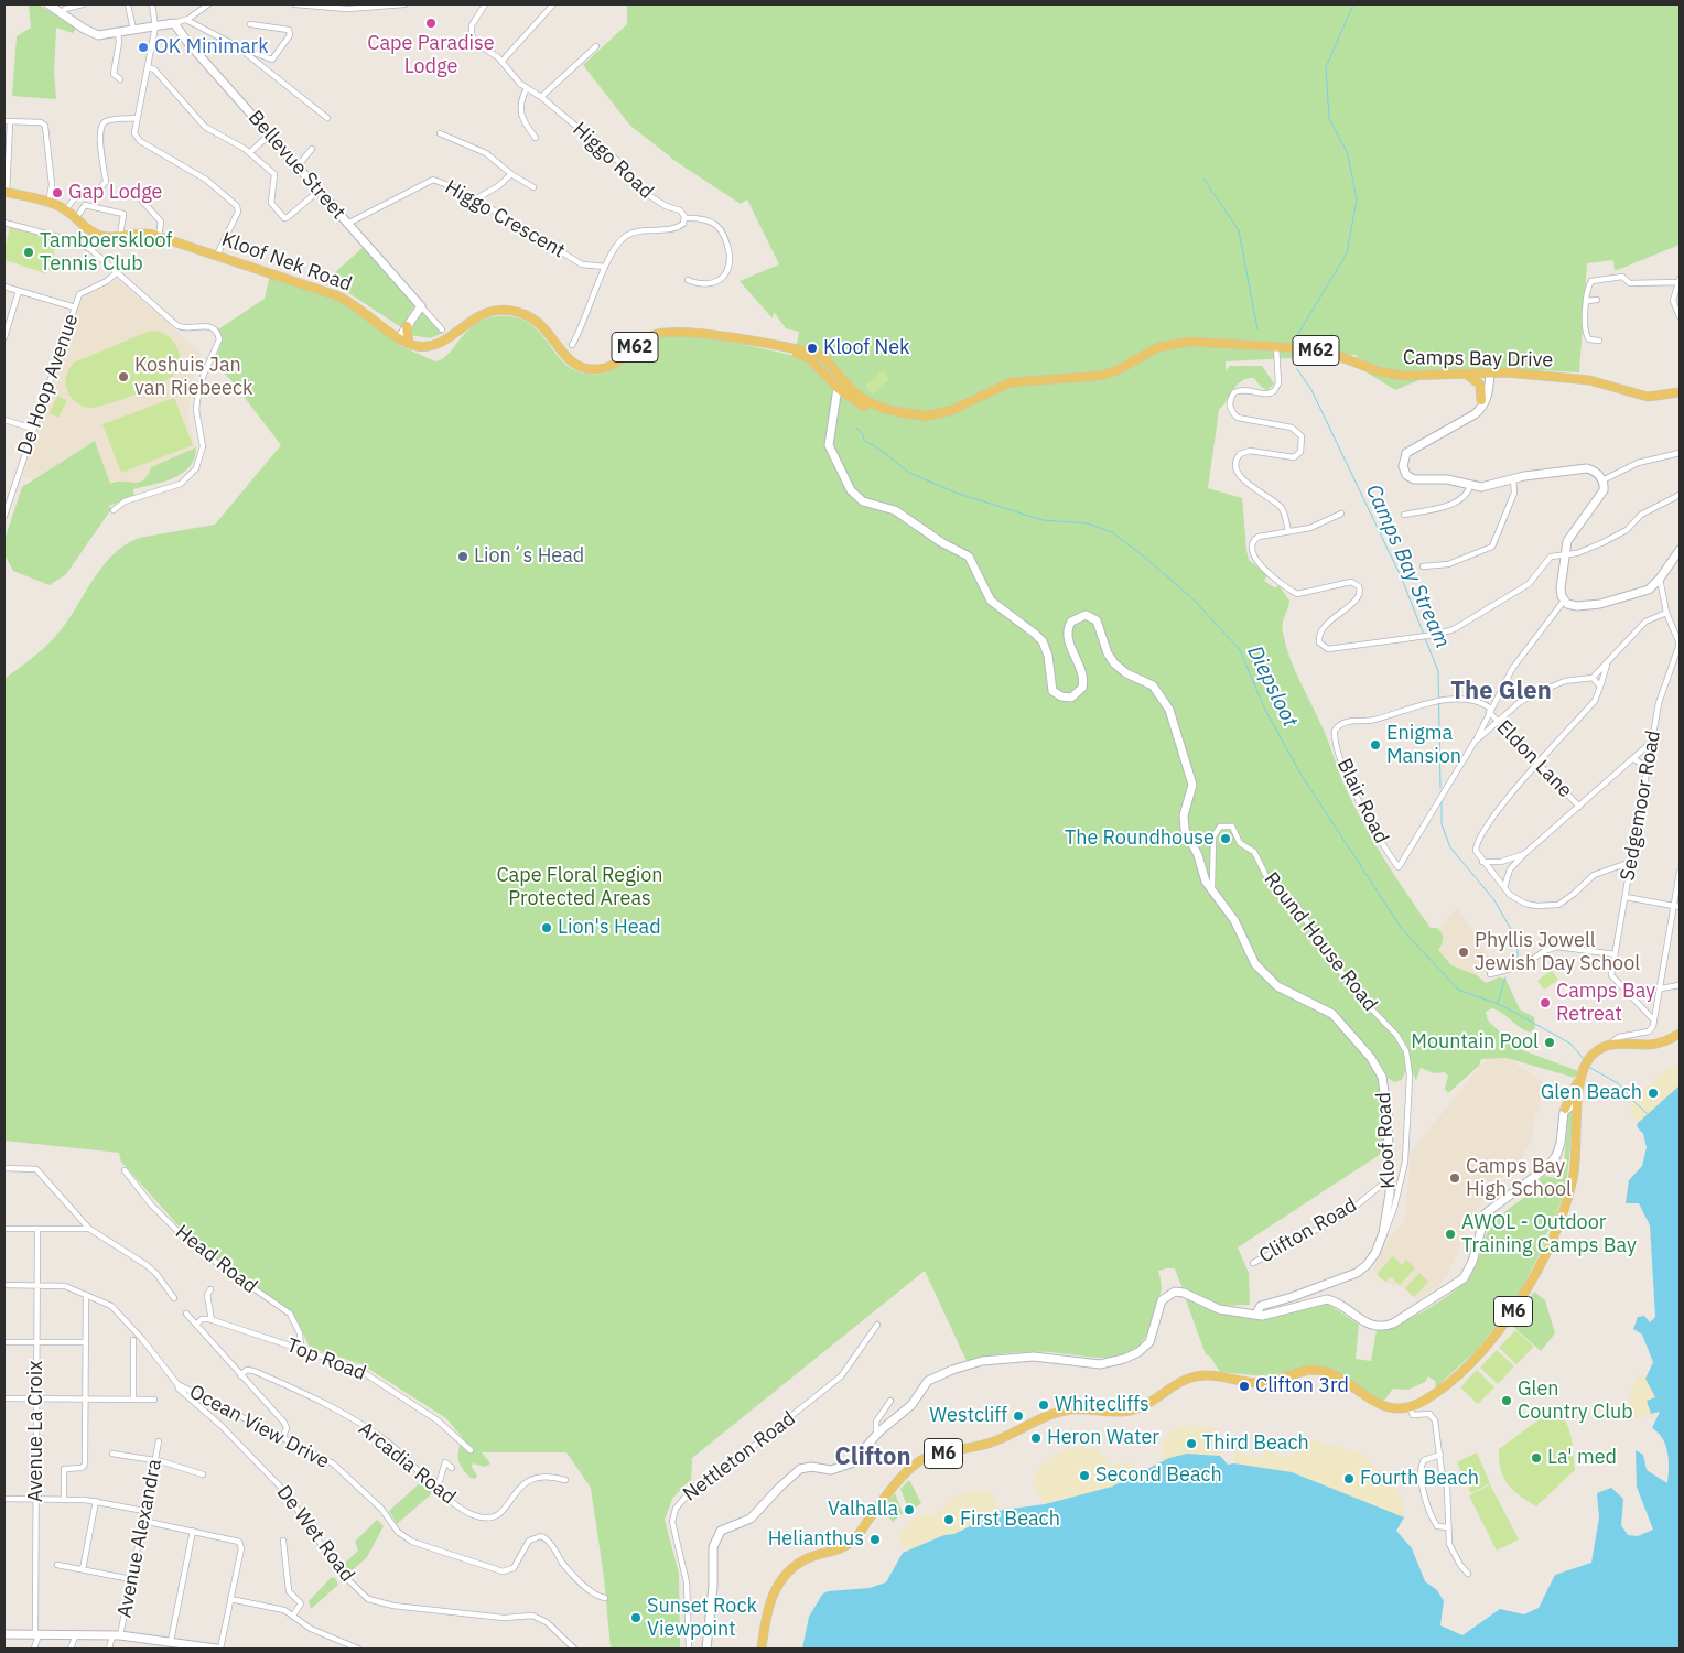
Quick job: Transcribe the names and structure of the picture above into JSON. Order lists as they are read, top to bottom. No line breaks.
{"streets":{"main road":["Bellevue Street","Kloof Nek Road","M62","Camps Bay Drive","Kloof Road","M6"],"street":["Higgo Road","Higgo Crescent","De Hoop Avenue","Eldon Lane","Blair Road","Sedgemoor Road","Round House Road","Clifton Road","Head Road","Top Road","Ocean View Drive","Avenue La Croix","Nettleton Road","Arcadia Road","De Wet Road","Avenue Alexandra"]},"crossings":[["Higgo Road","Higgo Crescent"],["Bellevue Street","Higgo Crescent"],["Kloof Nek Road","M62"],["M62","Camps Bay Drive"],["Camps Bay Drive","Kloof Road"],["Eldon Lane","Blair Road"],["Round House Road","Kloof Road"],["Kloof Road","Clifton Road"],["Head Road","Top Road"],["Ocean View Drive","Avenue La Croix"],["Ocean View Drive","De Wet Road"]],"districts":["The Glen","Clifton"],"water":["Camps Bay Stream","Diepsloot"],"parks":["Cape Floral Region Protected Areas"],"places":["Cape Paradise Lodge","OK Minimark","Gap Lodge","Tamboerskloof Tennis Club","Kloof Nek","Koshuis Jan van Riebeeck","Lion´s Head","Enigma Mansion","The Roundhouse","Lion's Head","Phyllis Jowell Jewish Day School","Camps Bay Retreat","Mountain Pool","Glen Beach","Camps Bay High School","AWOL - Outdoor Training Camps Bay","Clifton 3rd","Glen Country Club","Whitecliffs","Westcliff","Heron Water","Third Beach","La' med","Second Beach","Fourth Beach","Valhalla","First Beach","Helianthus","Sunset Rock Viewpoint"]}
